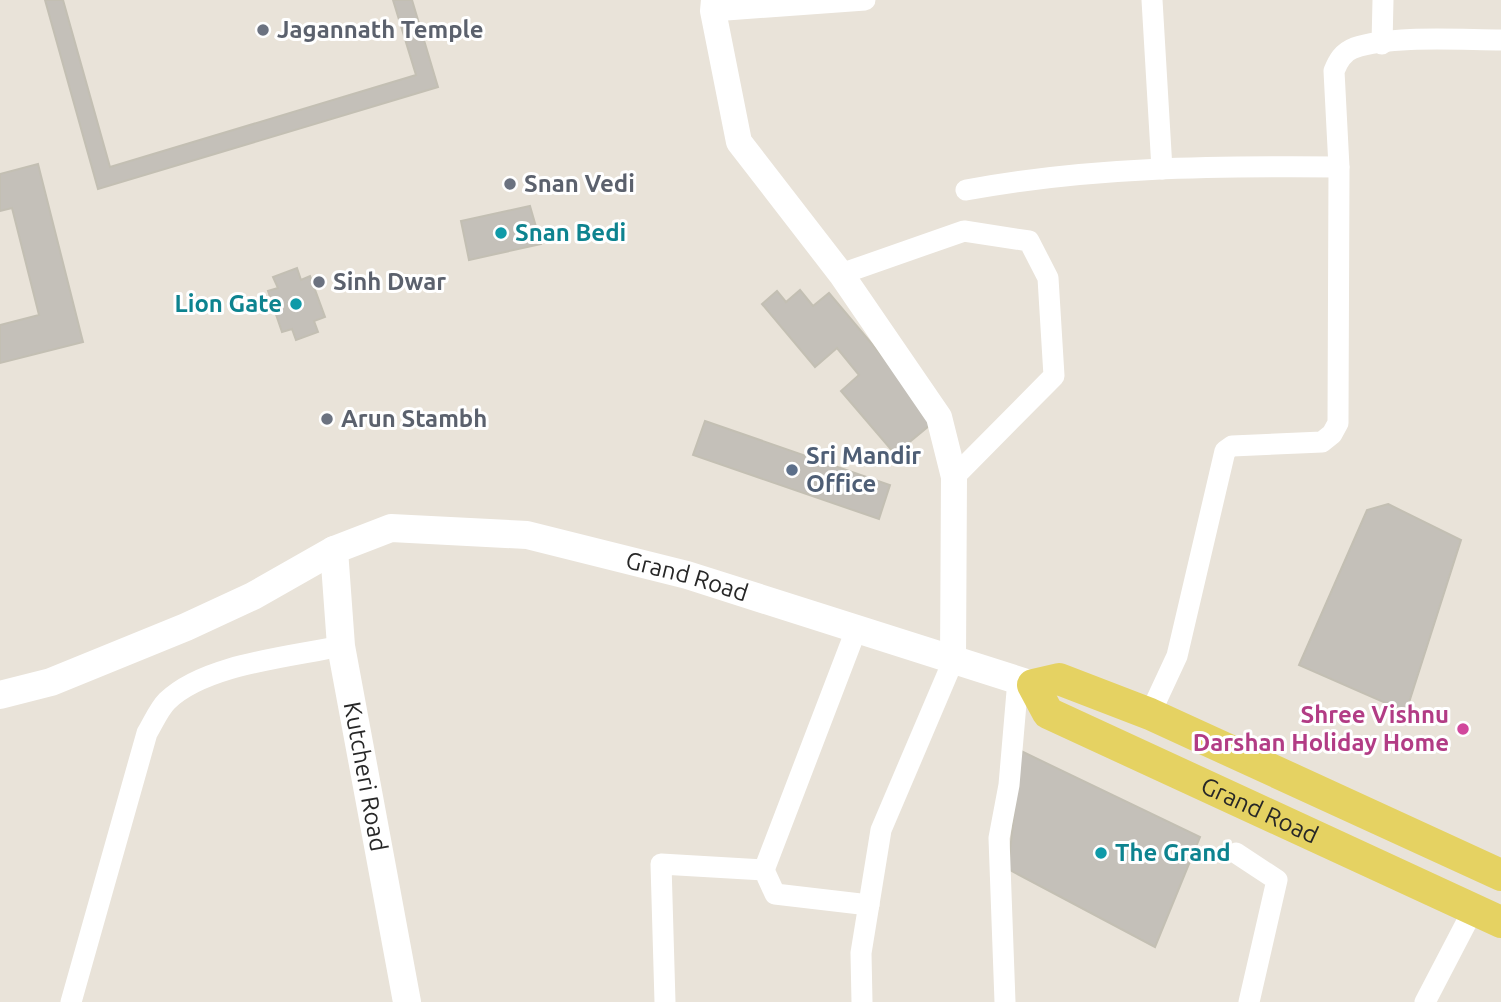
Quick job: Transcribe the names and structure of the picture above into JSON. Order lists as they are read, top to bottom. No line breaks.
{"streets":{"main road":["Grand Road","Kutcheri Road"]},"crossings":[["Grand Road","Kutcheri Road"]],"places":["Jagannath Temple","Snan Vedi","Snan Bedi","Sinh Dwar","Lion Gate","Arun Stambh","Sri Mandir Office","Shree Vishnu Darshan Holiday Home","The Grand"]}
